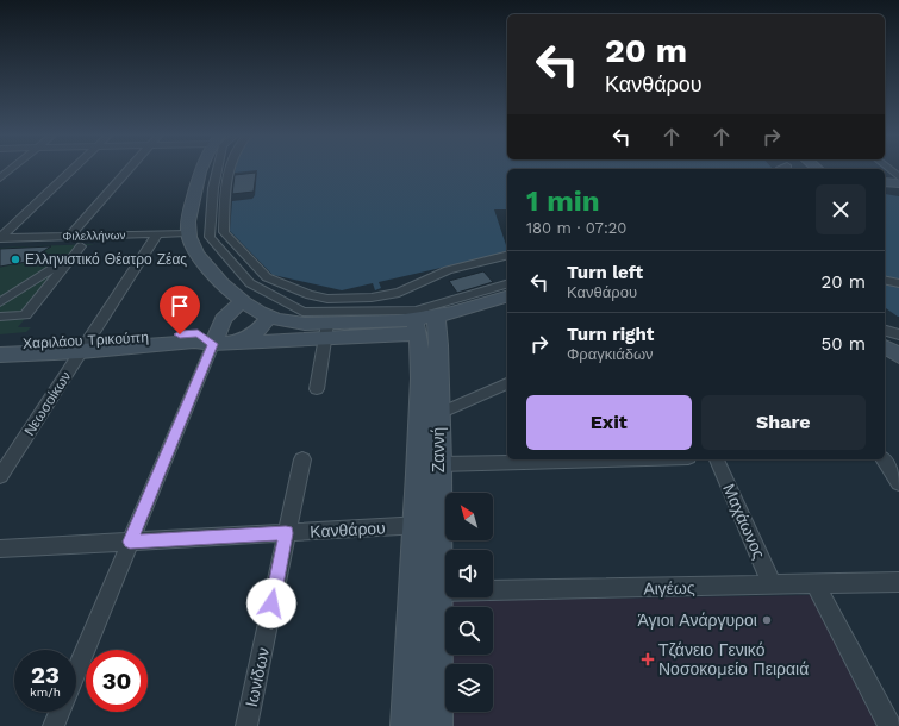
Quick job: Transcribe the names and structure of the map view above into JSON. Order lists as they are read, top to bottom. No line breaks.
{"streets":{"street":["Φιλελλήνων","Χαριλάου Τρικούπη","Νεωσοίκων","Ζαννή","Μαχάωνος","Κανθάρου","Αιγέως","Ιωνίδων"]},"crossings":[["Φιλελλήνων","Νεωσοίκων"],["Χαριλάου Τρικούπη","Νεωσοίκων"],["Ζαννή","Κανθάρου"],["Ζαννή","Αιγέως"],["Μαχάωνος","Αιγέως"],["Κανθάρου","Ιωνίδων"]],"places":{"other":["Ελληνιστικό Θέατρο Ζέας","Άγιοι Ανάργυροι"],"health":["Τζάνειο Γενικό Νοσοκομείο Πειραιά"]},"north":"top left","page":{"turn":["20 m","Κανθάρου"],"heading":["1 min","180 m · 07:20"],"list":[{"name":"Turn left","note":"Κανθάρου","value":"20 m"},{"name":"Turn right","note":"Φραγκιάδων","value":"50 m"}],"buttons":["Exit","Share"],"speed":"23 km/h","limit":"30"}}
